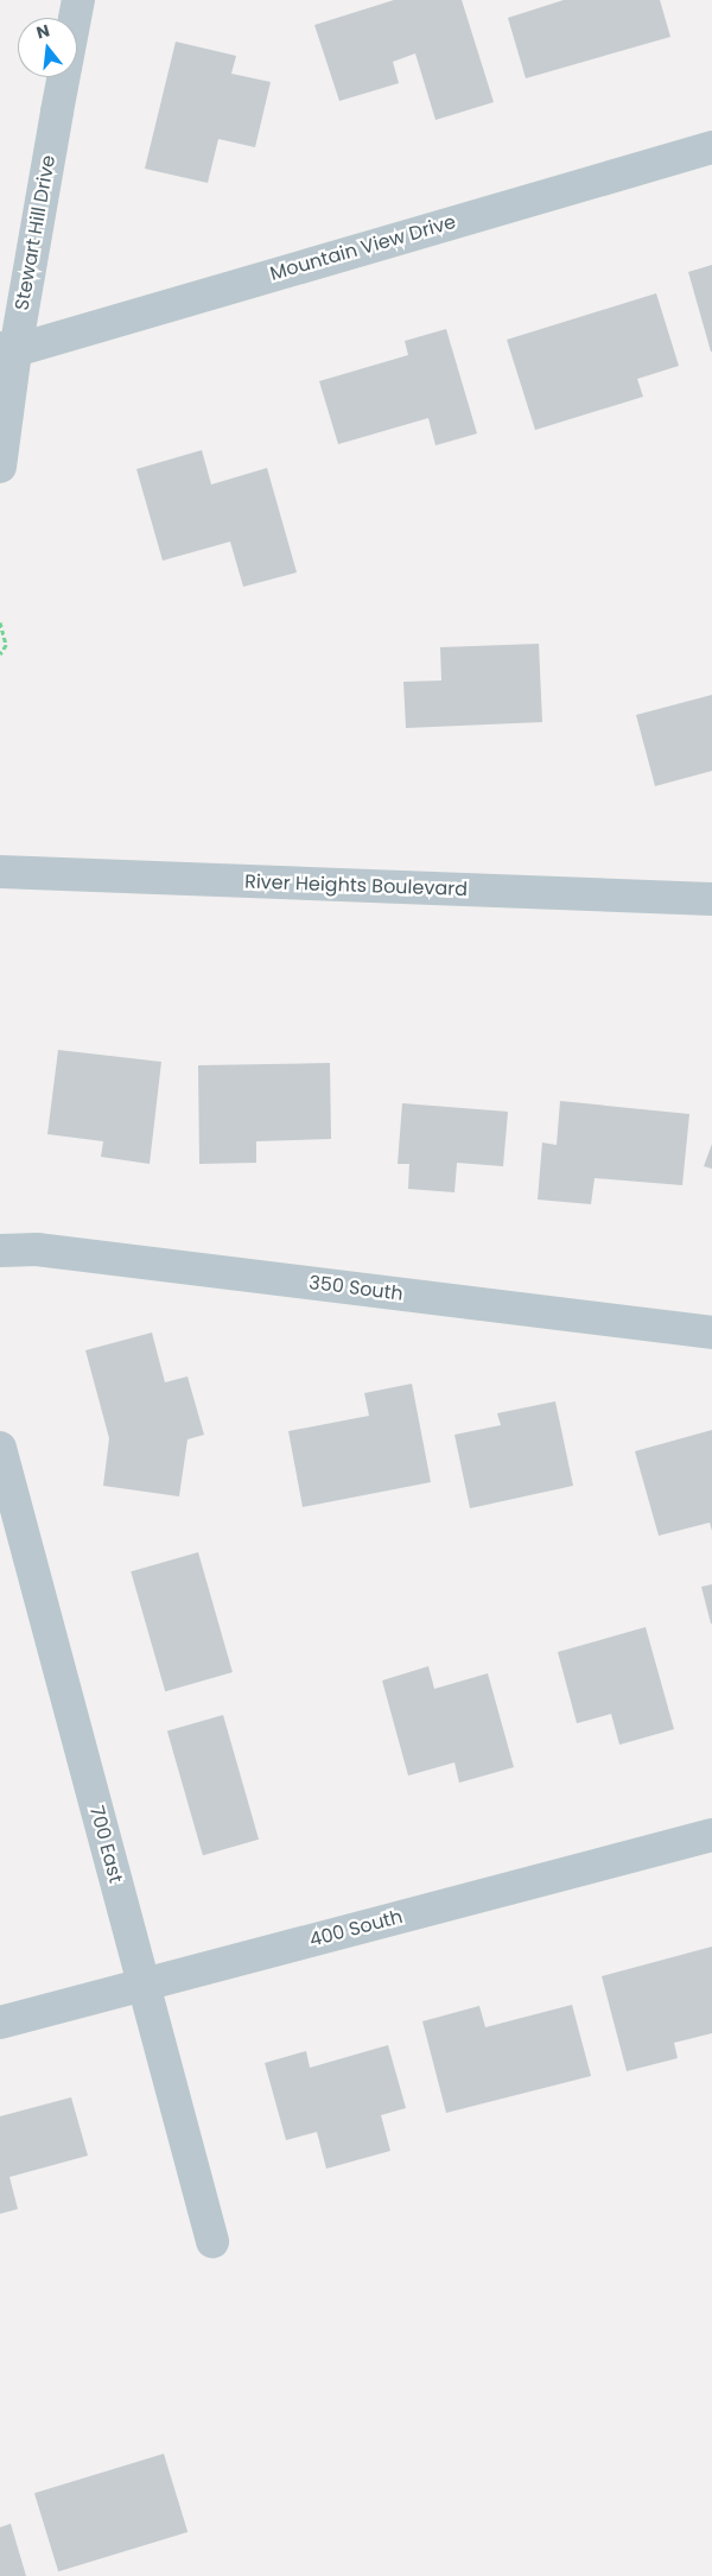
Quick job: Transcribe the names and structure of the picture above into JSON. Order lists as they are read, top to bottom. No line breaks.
{"streets":{"street":["Stewart Hill Drive","Mountain View Drive","River Heights Boulevard","350 South","700 East","400 South"]},"crossings":[["Stewart Hill Drive","Mountain View Drive"],["700 East","400 South"]],"north":"top"}
